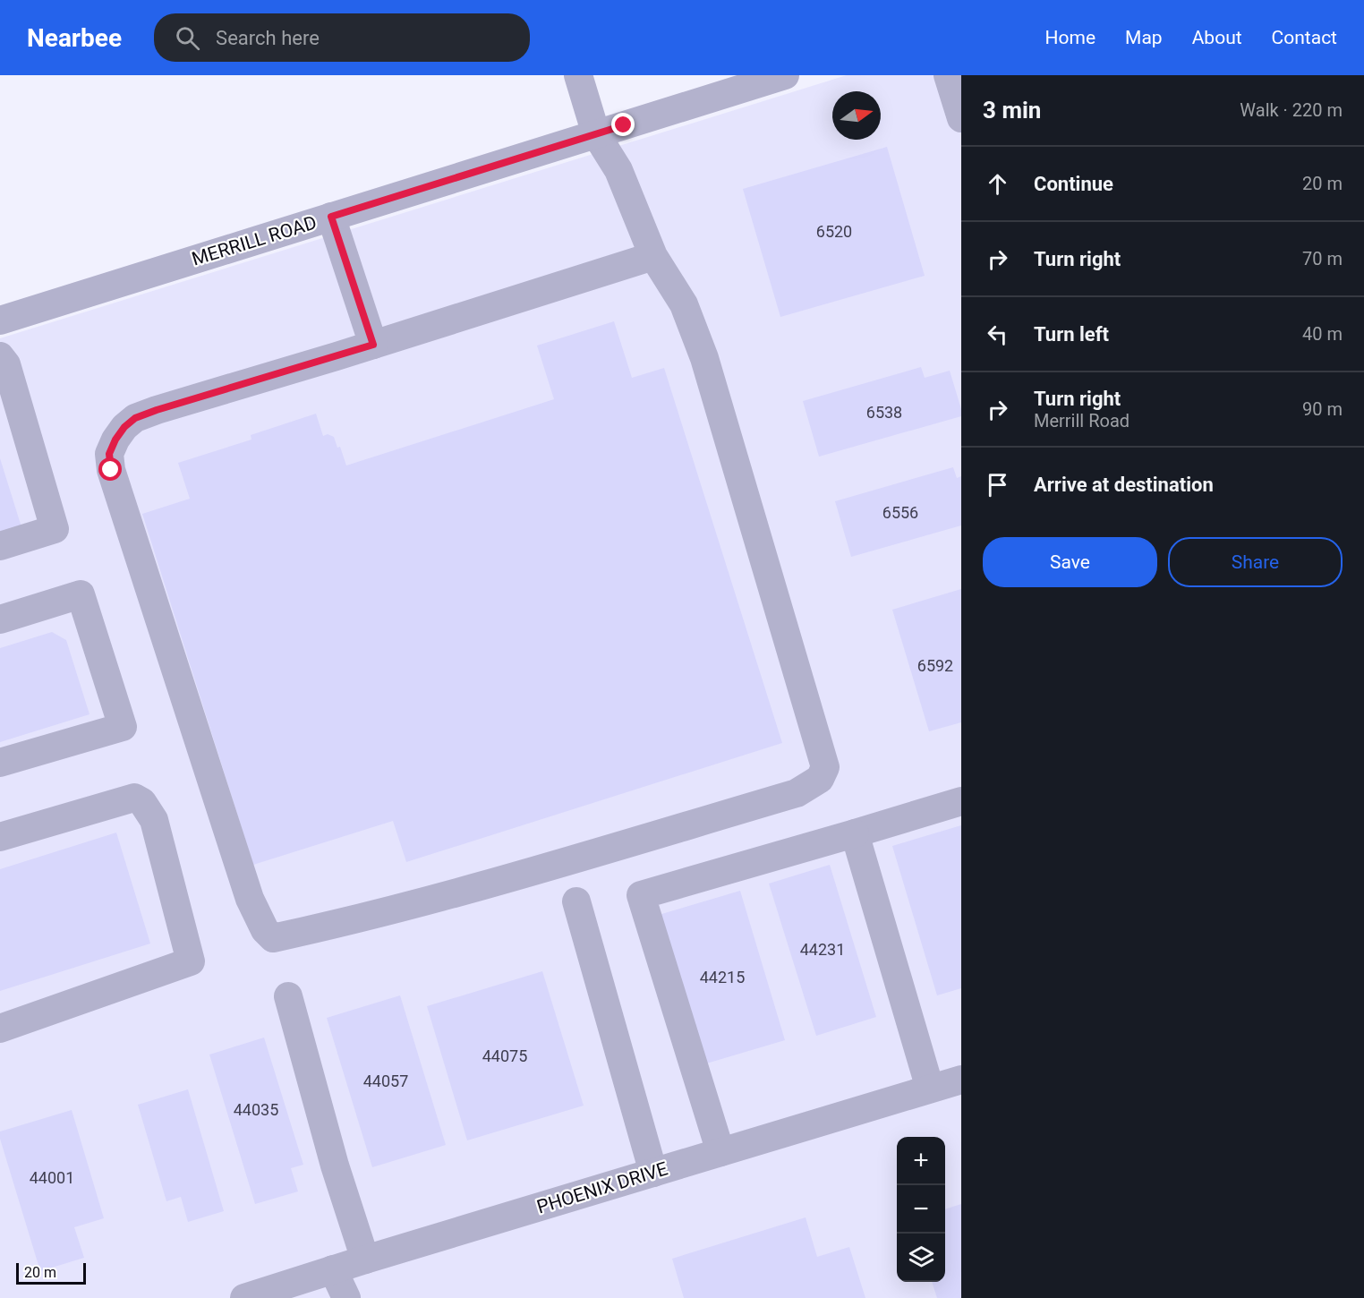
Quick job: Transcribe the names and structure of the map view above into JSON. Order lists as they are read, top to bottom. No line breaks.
{"streets":{"street":["MERRILL ROAD","PHOENIX DRIVE"]},"house_numbers":["6520","6538","6556","6592","44231","44215","44075","44057","44035","44001"],"scale_bar":"20 m","north":"right","page":{"header":"Nearbee","search":"Search here","nav":["Home","Map","About","Contact"],"heading":["3 min","Walk · 220 m"],"list":[["Continue","20 m"],["Turn right","70 m"],["Turn left","40 m"],["Turn right","Merrill Road","90 m"],"Arrive at destination"],"buttons":["Save","Share"],"map_buttons":["+","−"],"scale":"20 m"}}
